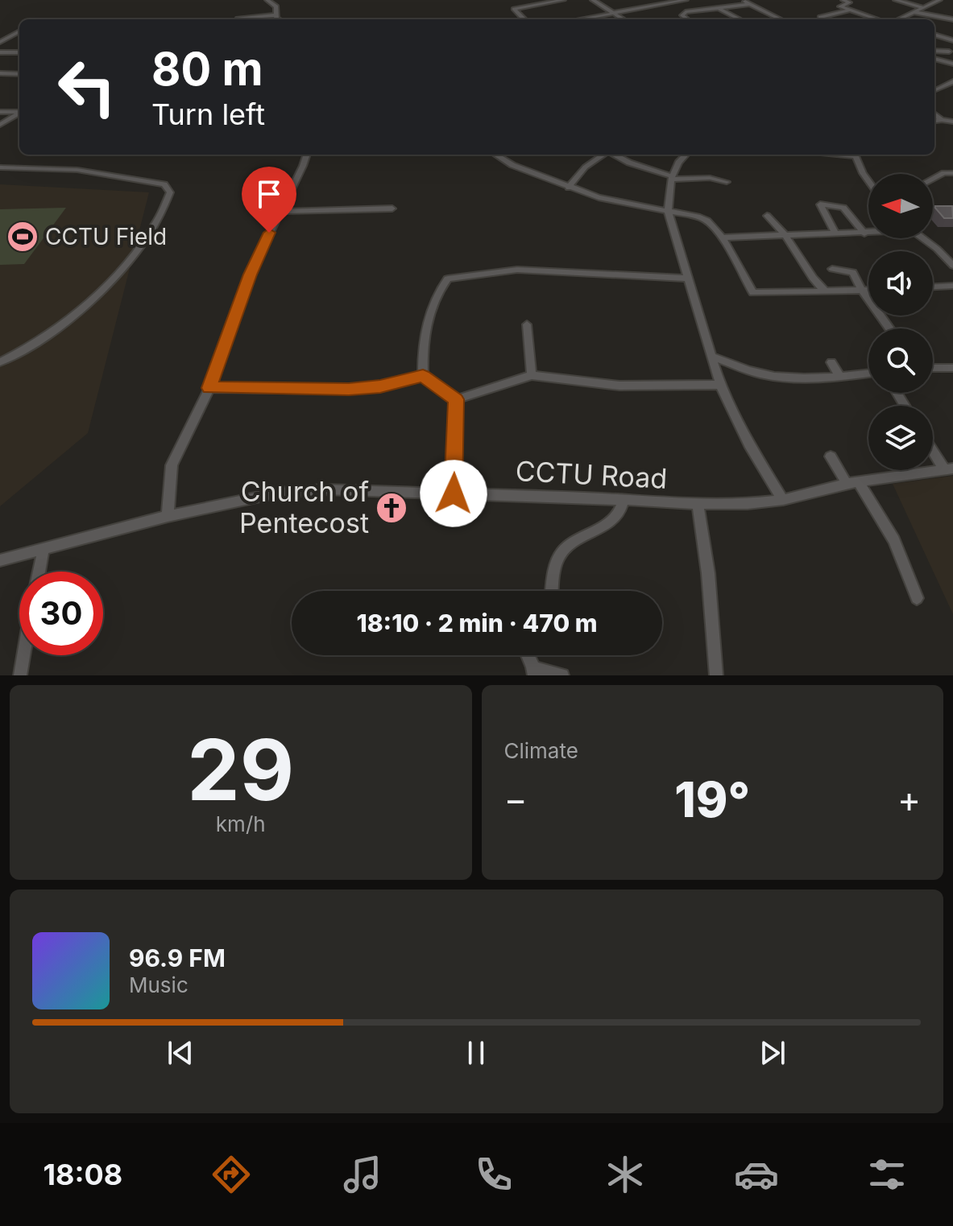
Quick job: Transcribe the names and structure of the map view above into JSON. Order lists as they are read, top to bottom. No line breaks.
{"streets":{"street":["CCTU Road"]},"places":{"sports":["CCTU Field"],"church":["Church of Pentecost"]},"north":"left","page":{"turn":["80 m","Turn left"],"limit":"30","trip":"18:10 · 2 min · 470 m","tile":[["29","km/h"],"Climate"],"heat":["−","19°","+"],"song":["96.9 FM","Music"],"tabs":"18:08"}}
